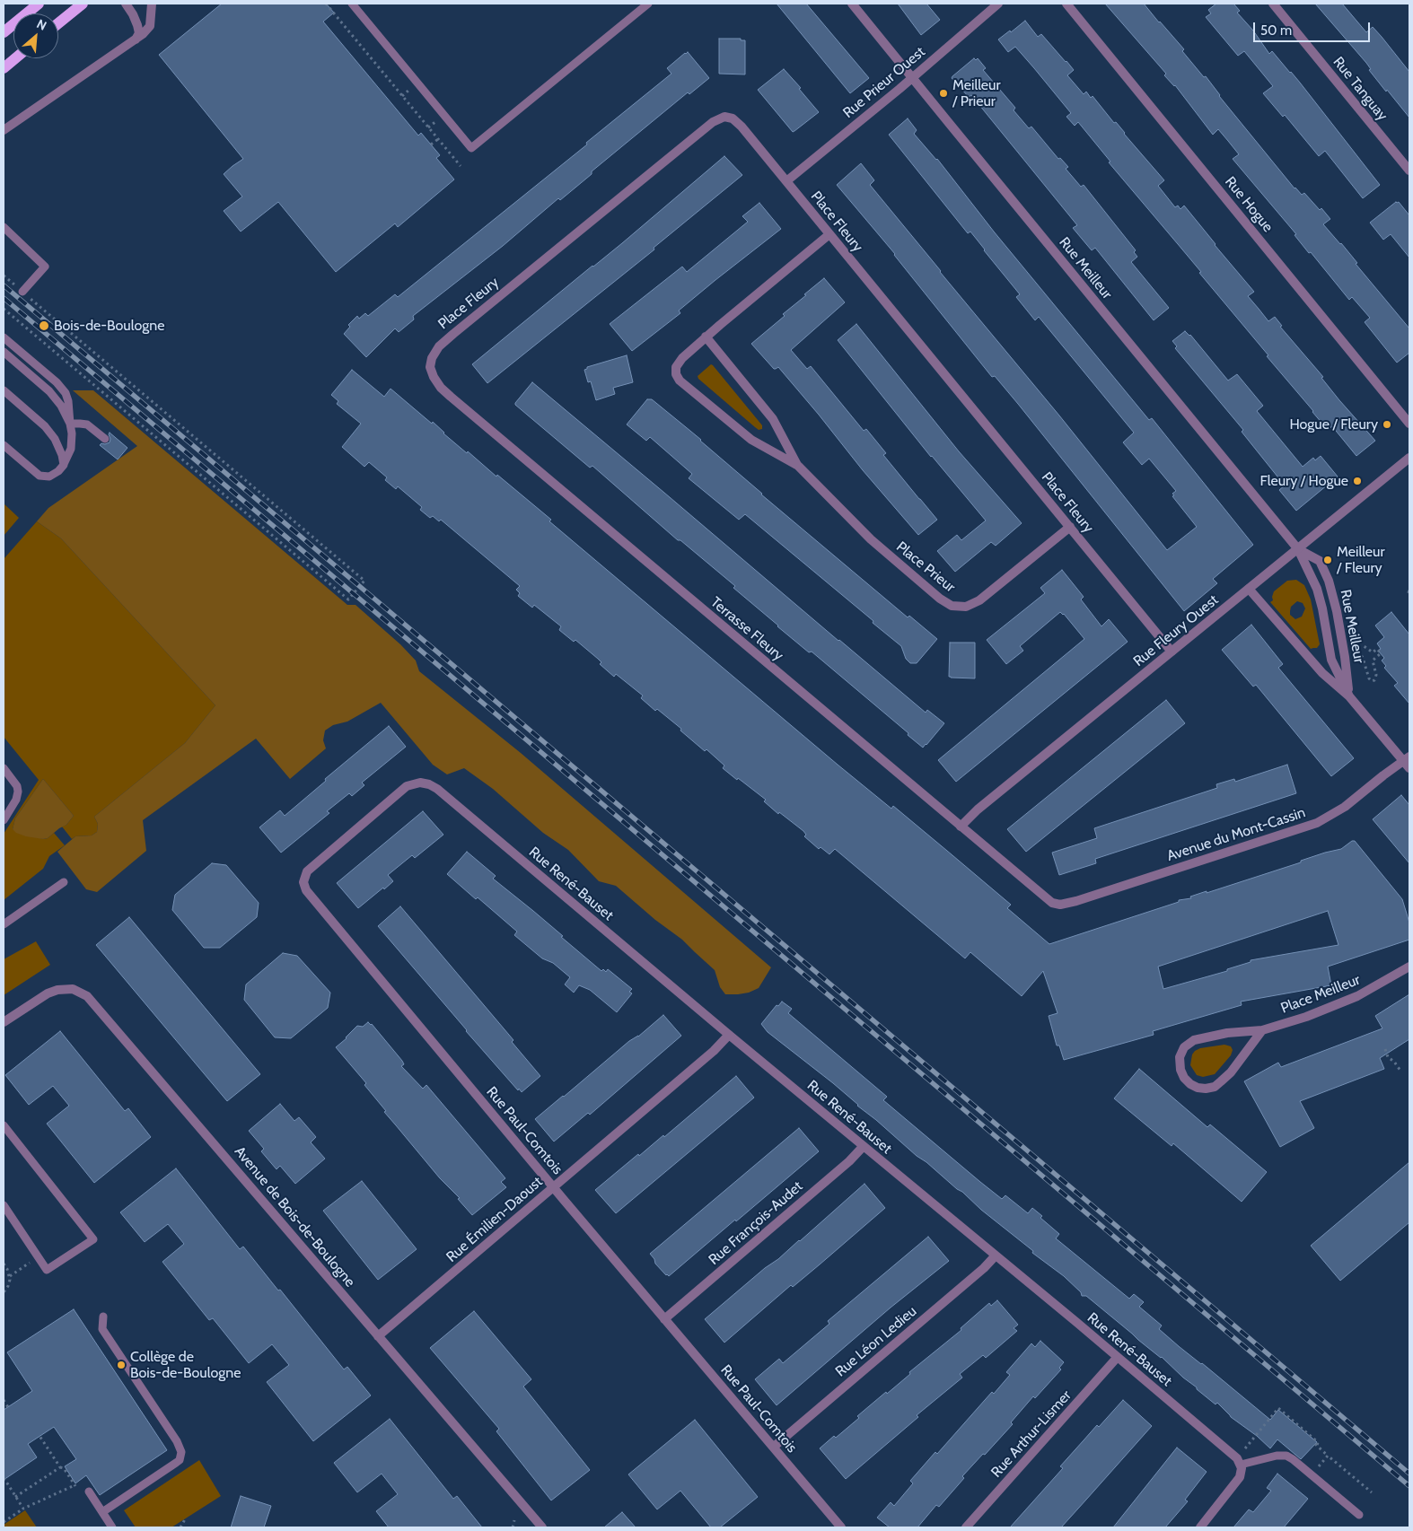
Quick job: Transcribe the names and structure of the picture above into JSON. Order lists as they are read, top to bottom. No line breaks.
{"streets":{"street":["Rue Prieur Ouest","Rue Tanguay","Rue Hogue","Place Fleury","Rue Meilleur","Place Prieur","Terrasse Fleury","Rue Fleury Ouest","Avenue du Mont-Cassin","Rue René-Bauset","Place Meilleur","Rue Paul-Comtois","Avenue de Bois-de-Boulogne","Rue Émilien-Daoust","Rue François-Audet","Rue Léon Ledieu","Rue Arthur-Lismer"]},"crossings":[["Rue Prieur Ouest","Place Fleury"],["Rue Prieur Ouest","Rue Meilleur"],["Place Fleury","Place Prieur"],["Place Fleury","Terrasse Fleury"],["Place Fleury","Rue Fleury Ouest"],["Rue Meilleur","Rue Fleury Ouest"],["Rue Meilleur","Avenue du Mont-Cassin"],["Terrasse Fleury","Rue Fleury Ouest"],["Terrasse Fleury","Avenue du Mont-Cassin"],["Rue René-Bauset","Rue Paul-Comtois"],["Rue René-Bauset","Rue Émilien-Daoust"],["Rue René-Bauset","Rue François-Audet"],["Rue René-Bauset","Rue Léon Ledieu"],["Rue René-Bauset","Rue Arthur-Lismer"],["Rue Paul-Comtois","Rue Émilien-Daoust"],["Rue Paul-Comtois","Rue François-Audet"],["Rue Paul-Comtois","Rue Léon Ledieu"],["Avenue de Bois-de-Boulogne","Rue Émilien-Daoust"]],"places":["Meilleur / Prieur","Bois-de-Boulogne","Hogue / Fleury","Fleury / Hogue","Meilleur / Fleury","Collège de Bois-de-Boulogne"],"scale_bar":"50 m","north":"top right"}
